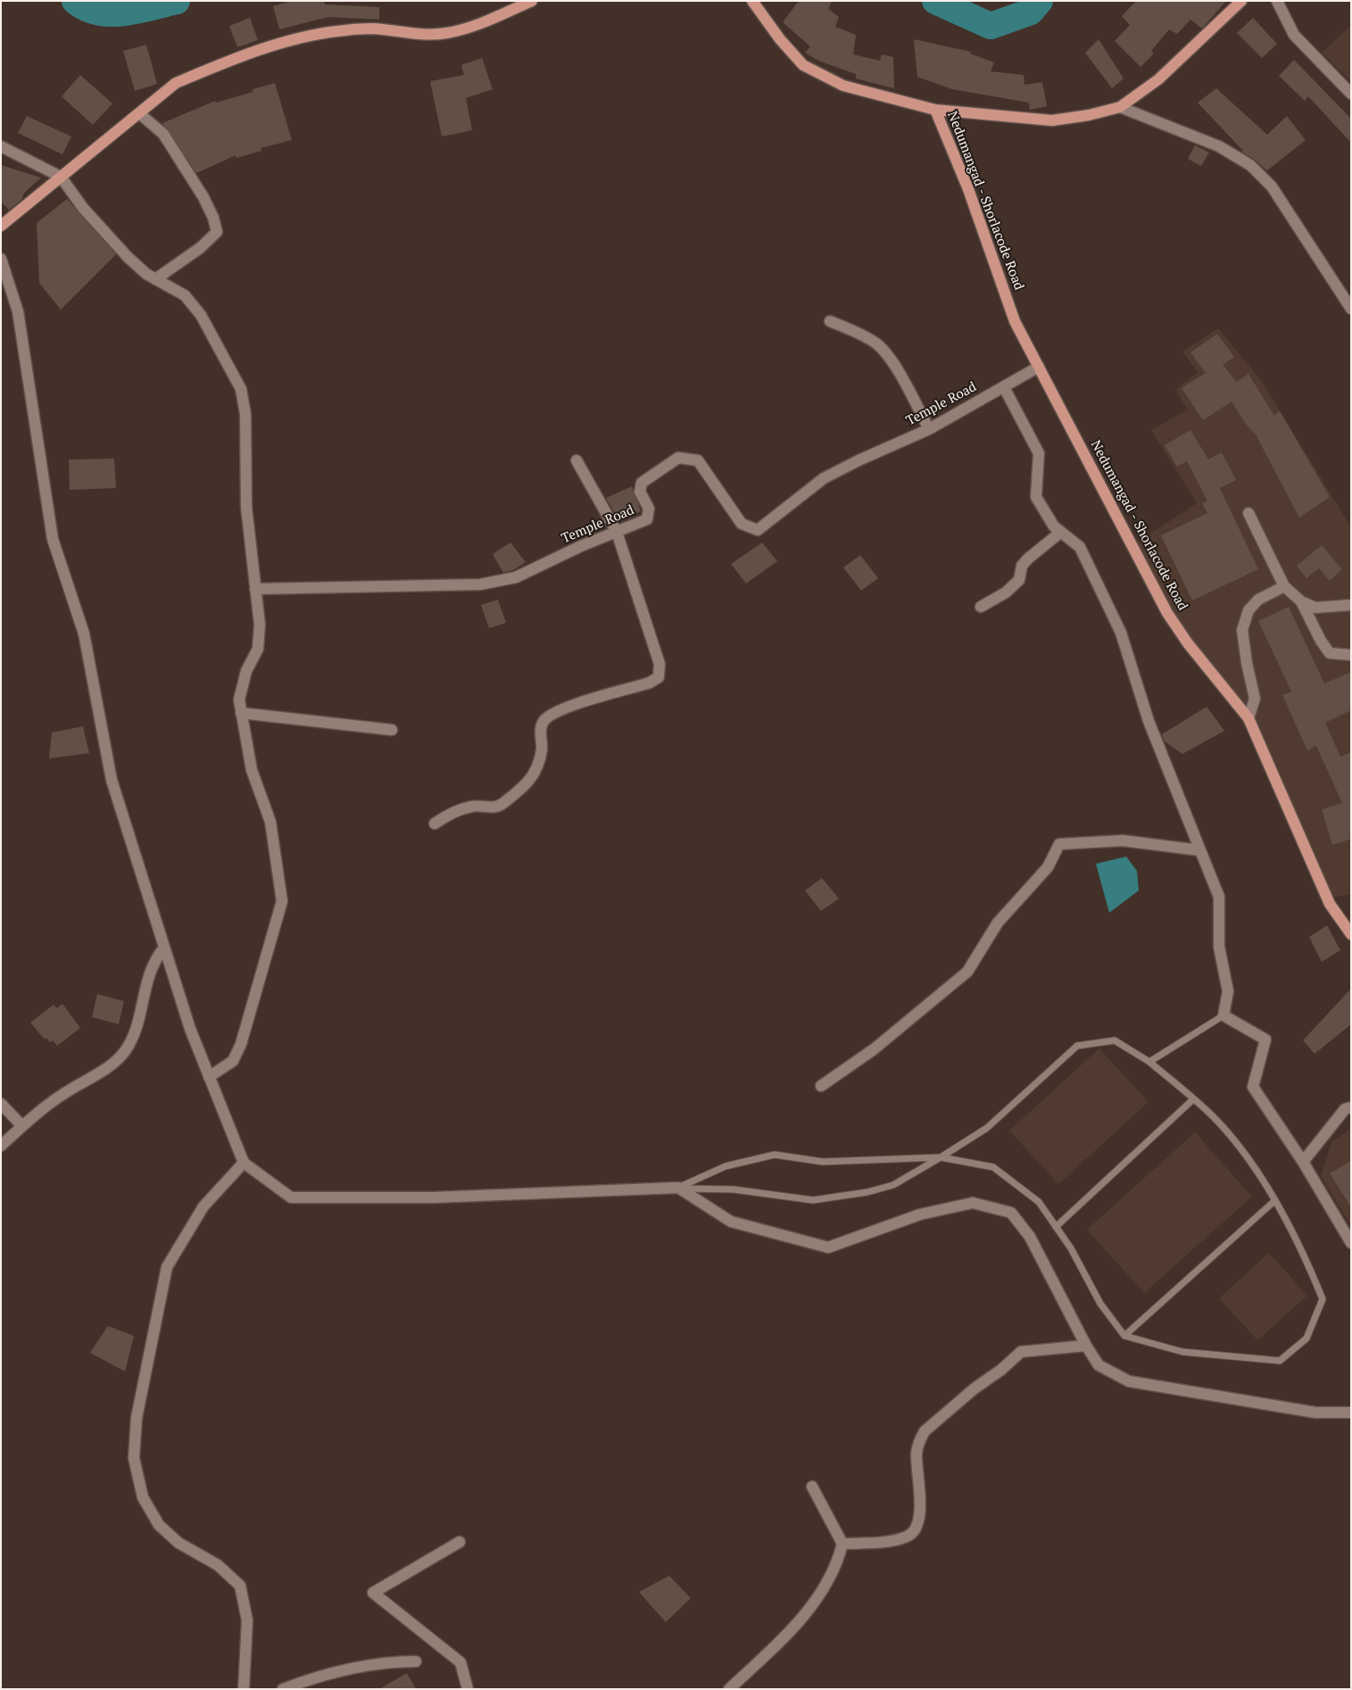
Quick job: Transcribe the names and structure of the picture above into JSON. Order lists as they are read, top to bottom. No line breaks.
{"streets":{"main road":["Nedumangad - Shorlacode Road"],"street":["Temple Road"]},"crossings":[["Nedumangad - Shorlacode Road","Temple Road"]]}
